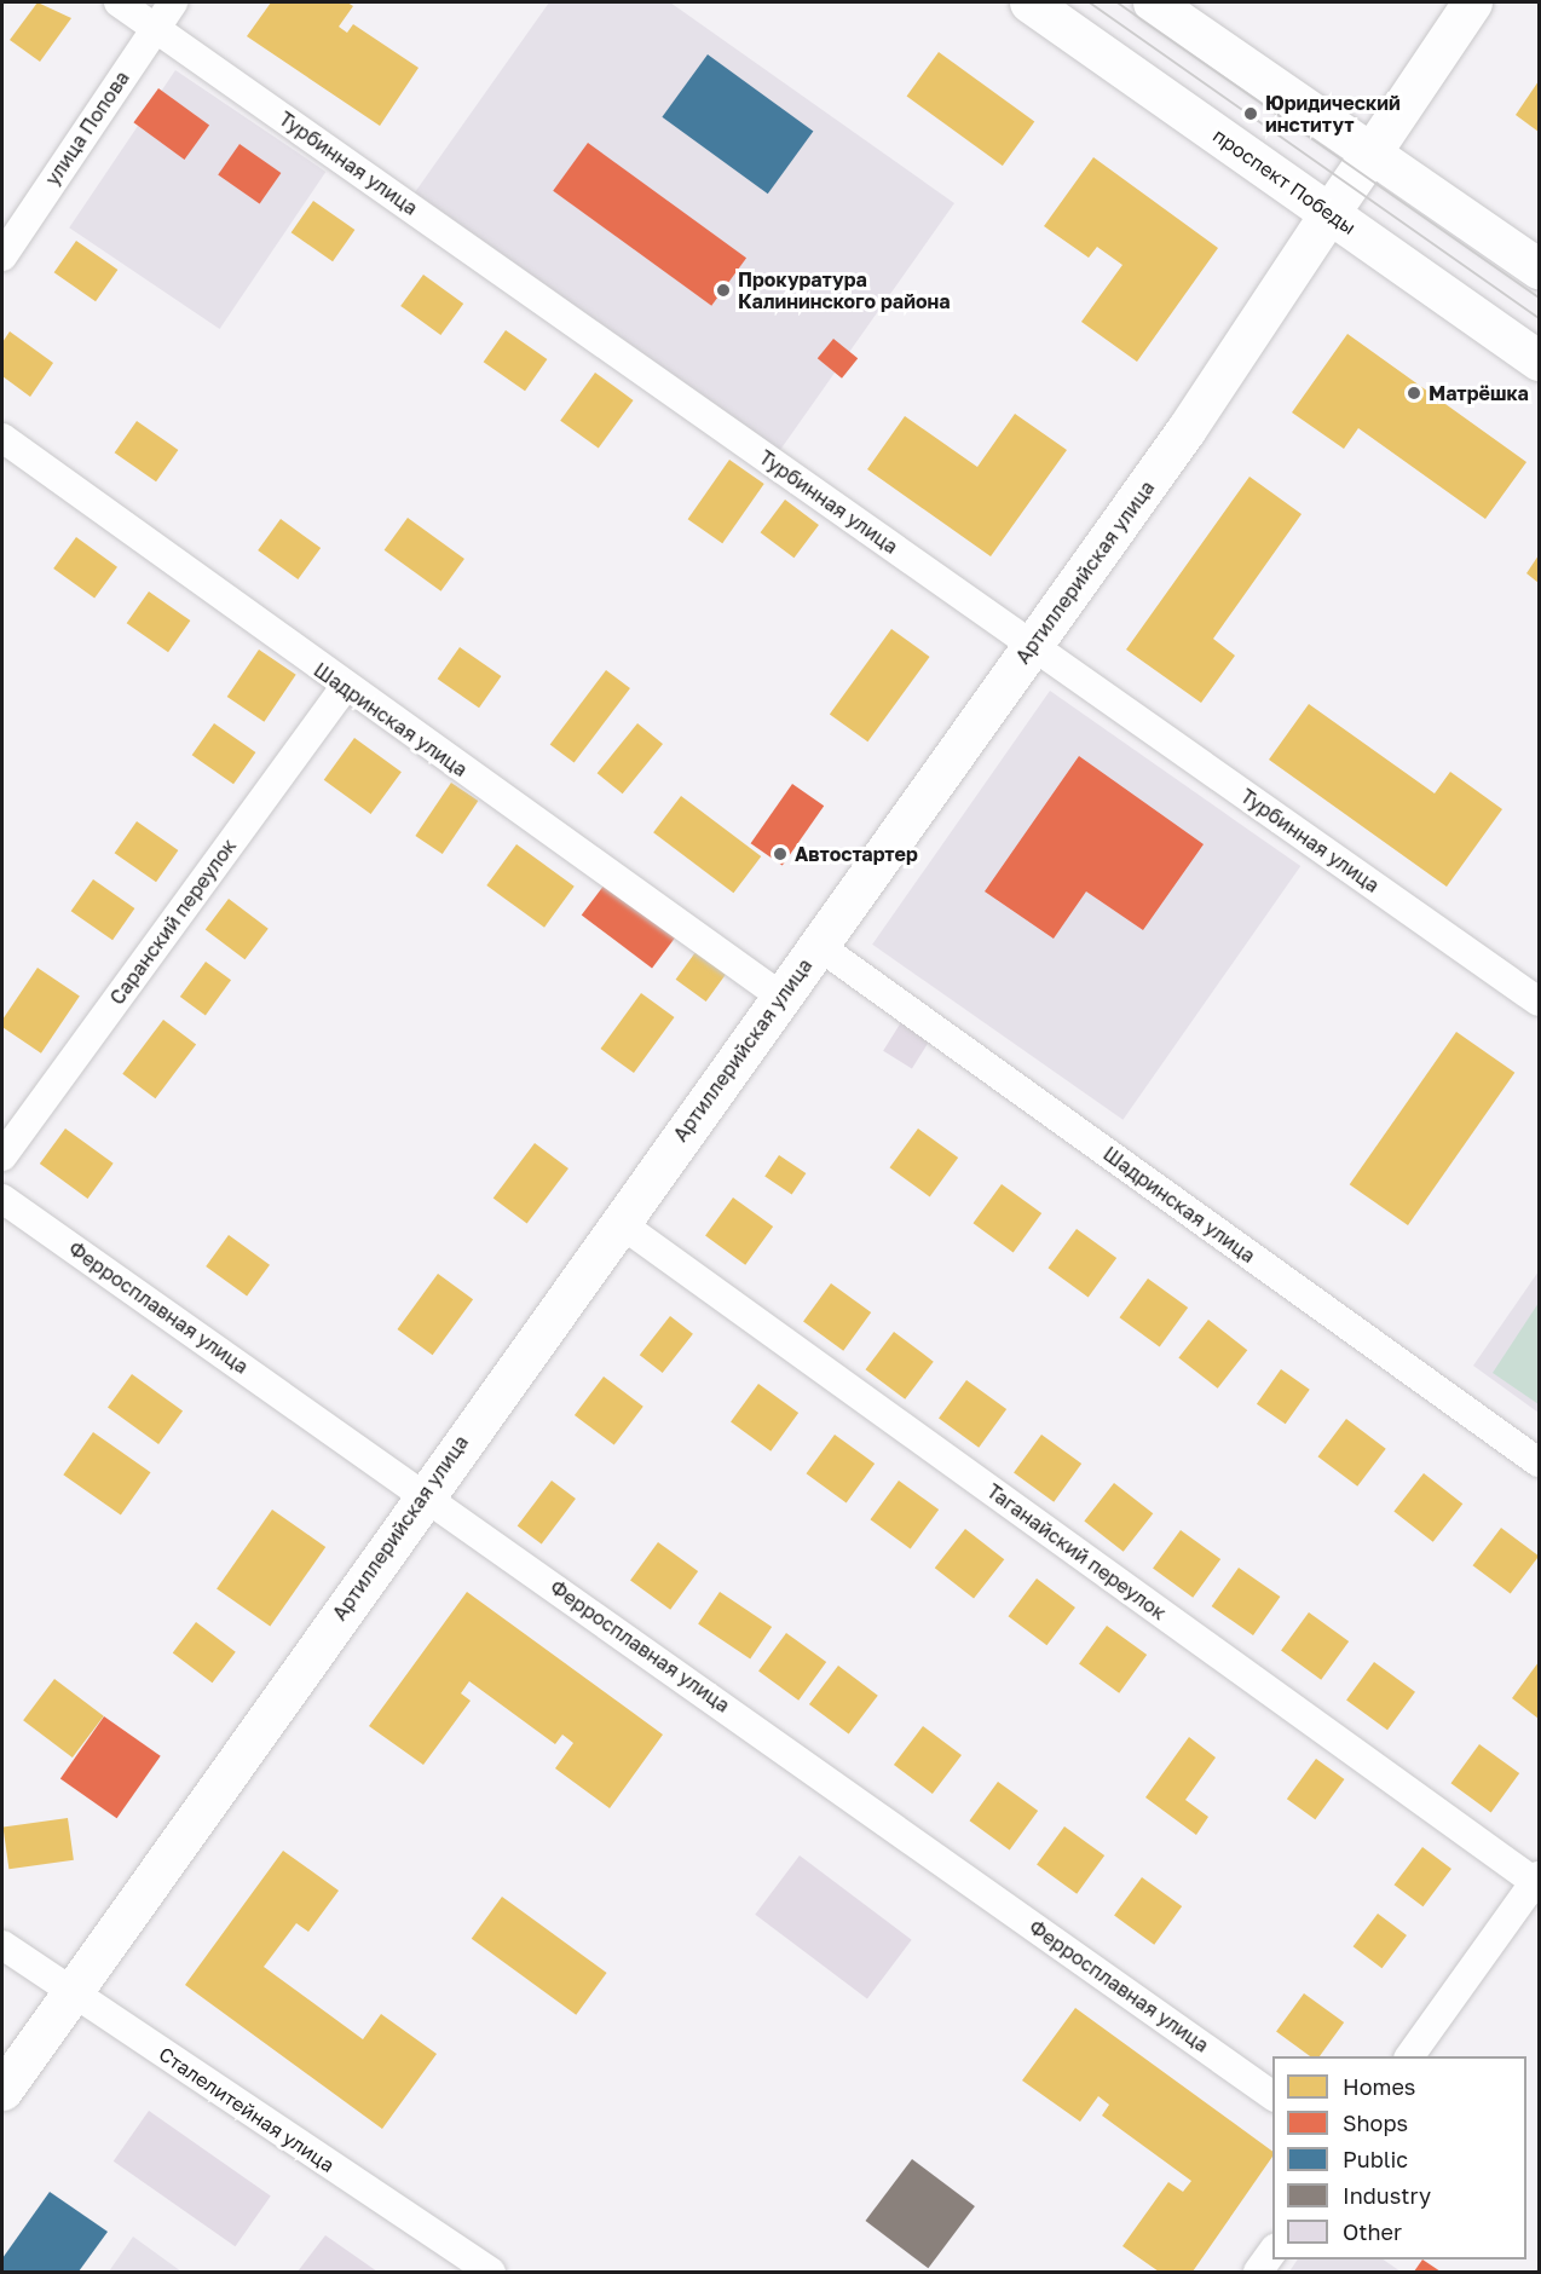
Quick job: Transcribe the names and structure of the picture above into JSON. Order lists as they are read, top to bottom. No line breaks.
{"streets":{"street":["улица Попова","Турбинная улица","проспект Победы","Артиллерийская улица","Шадринская улица","Саранский переулок","Ферросплавная улица","Таганайский переулок","Сталелитейная улица"]},"crossings":[["улица Попова","Турбинная улица"],["Турбинная улица","Артиллерийская улица"],["проспект Победы","Артиллерийская улица"],["Артиллерийская улица","Шадринская улица"],["Артиллерийская улица","Ферросплавная улица"],["Артиллерийская улица","Таганайский переулок"],["Артиллерийская улица","Сталелитейная улица"],["Шадринская улица","Саранский переулок"]],"places":["Юридический институт","Прокуратура Калининского района","Матрёшка","Автостартер"],"legend":["Homes","Shops","Public","Industry","Other"]}
